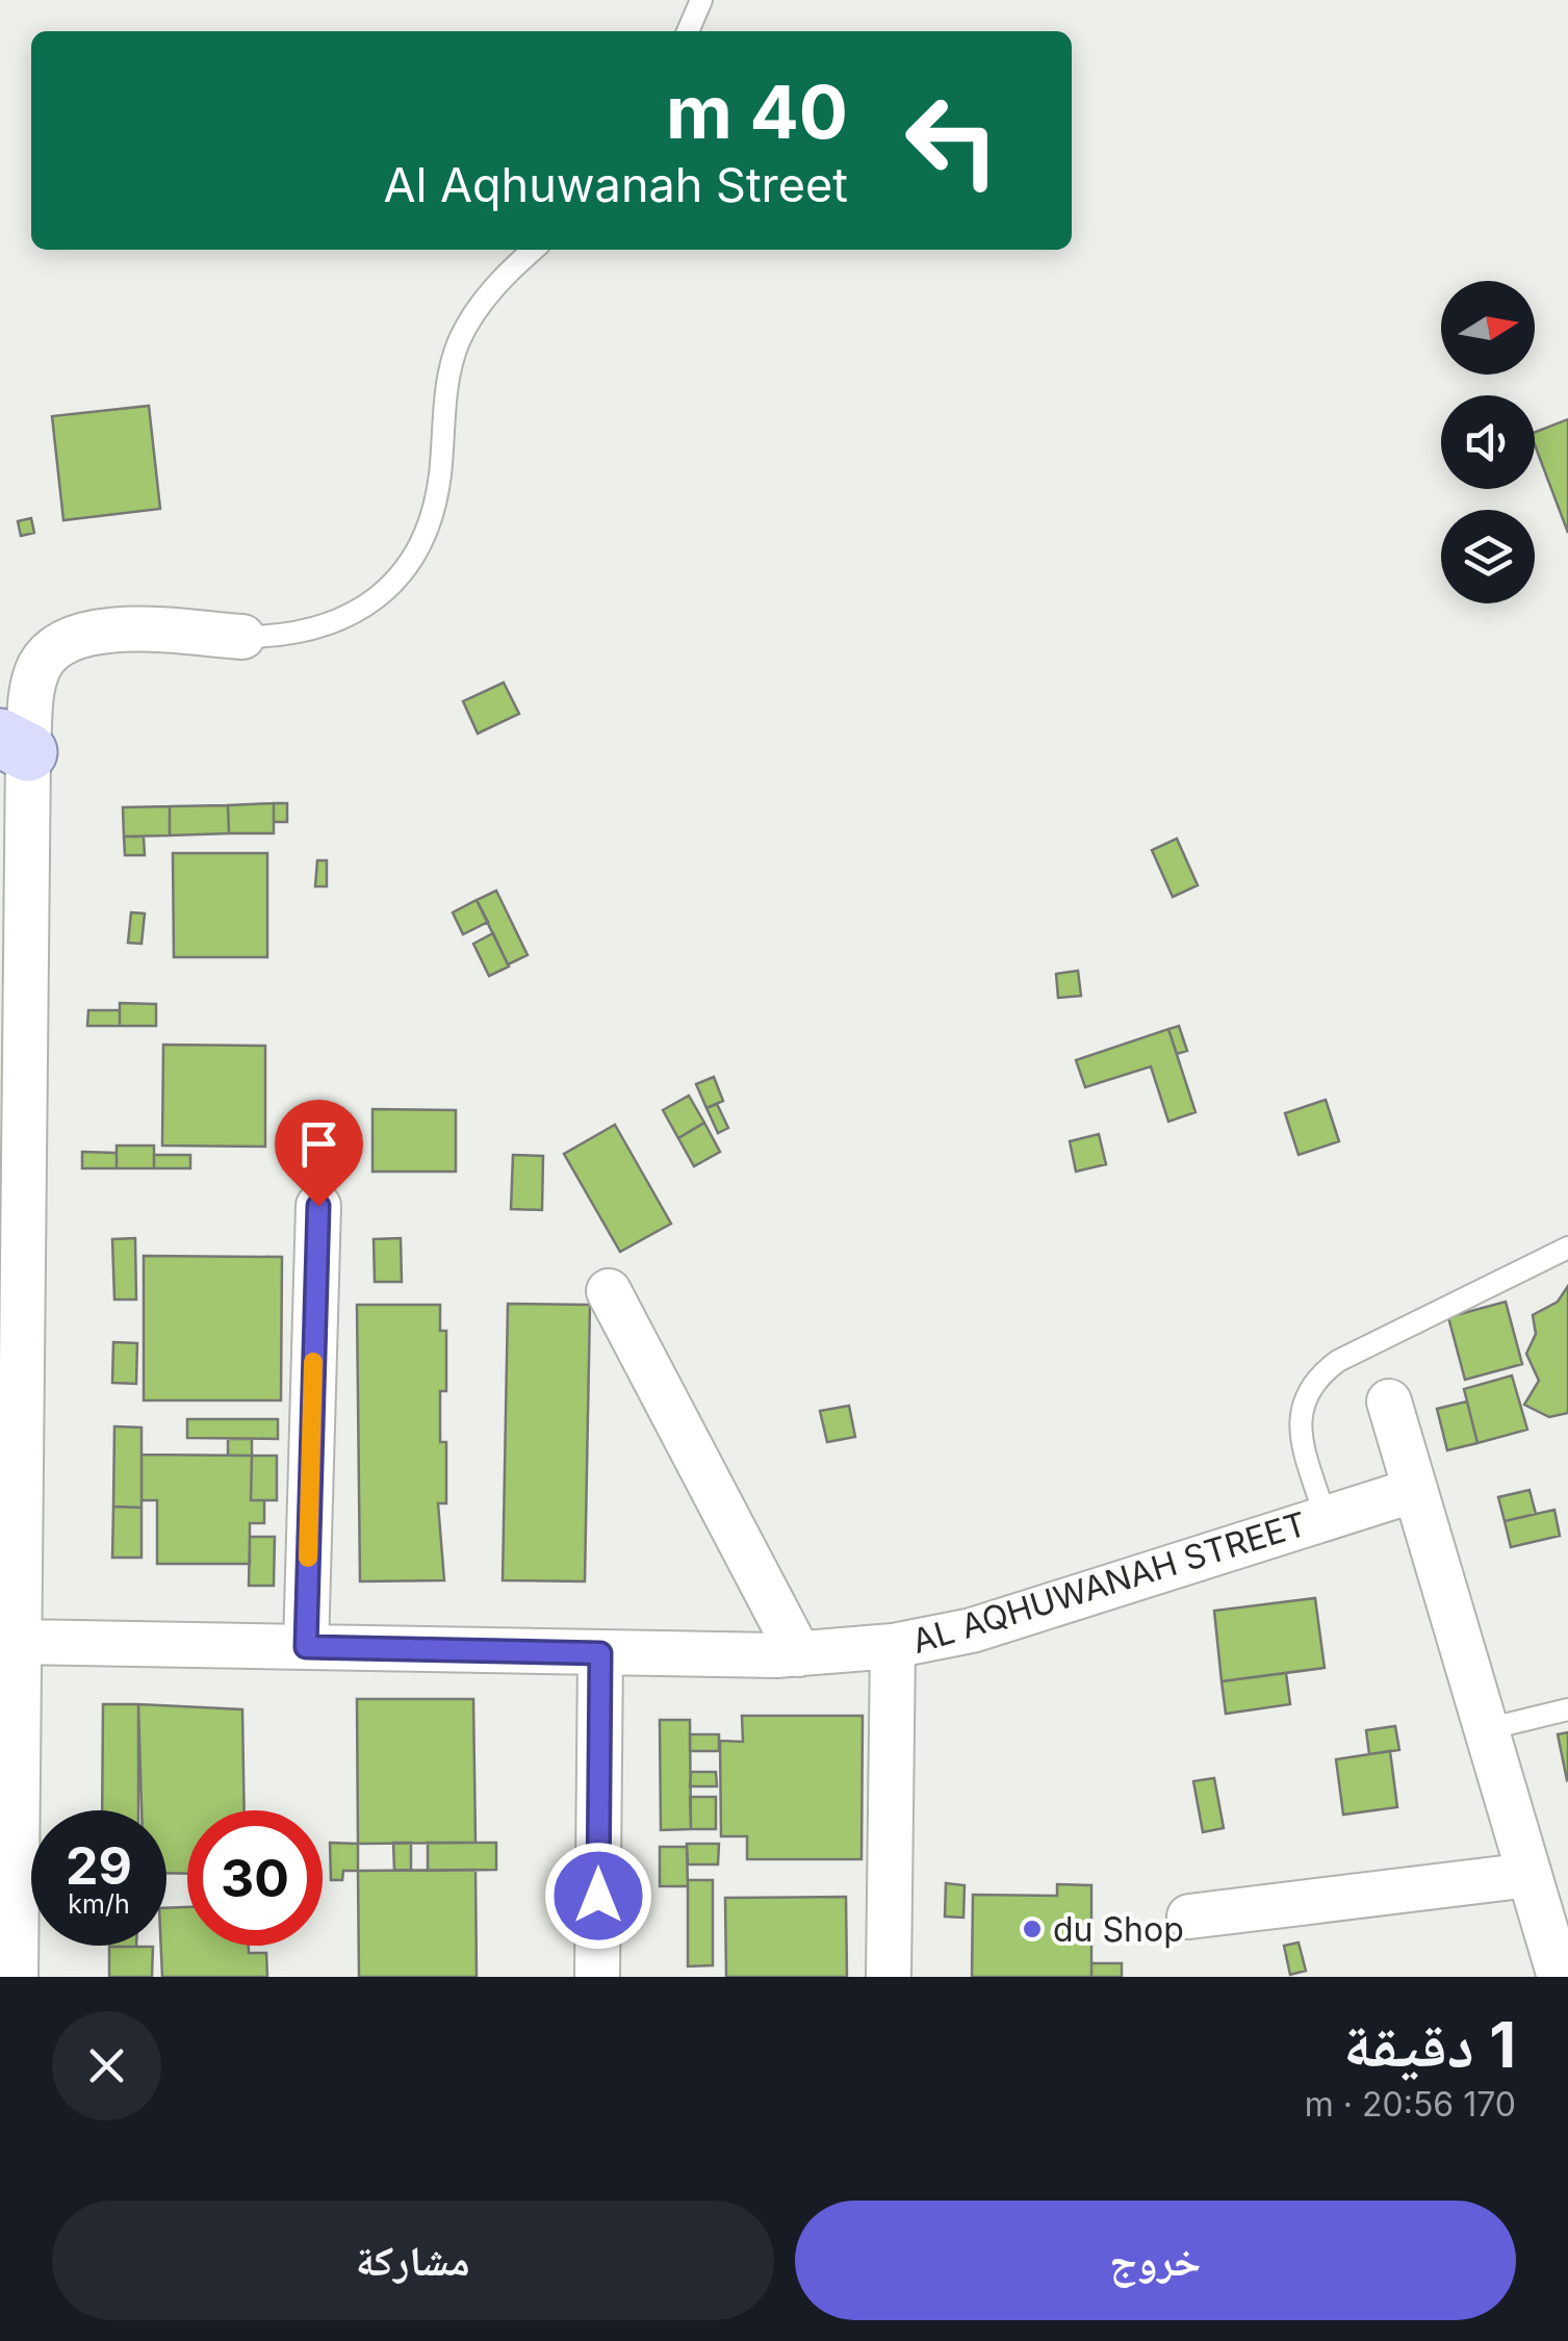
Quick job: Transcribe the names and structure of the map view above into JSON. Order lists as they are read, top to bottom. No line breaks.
{"streets":{"street":["AL AQHUWANAH STREET"]},"places":["du Shop"],"north":"right","page":{"turn":["40 m","Al Aqhuwanah Street"],"speed":"29 km/h","limit":"30","heading":["1 دقيقة","170 m · 20:56"],"buttons":["خروج","مشاركة"]}}
